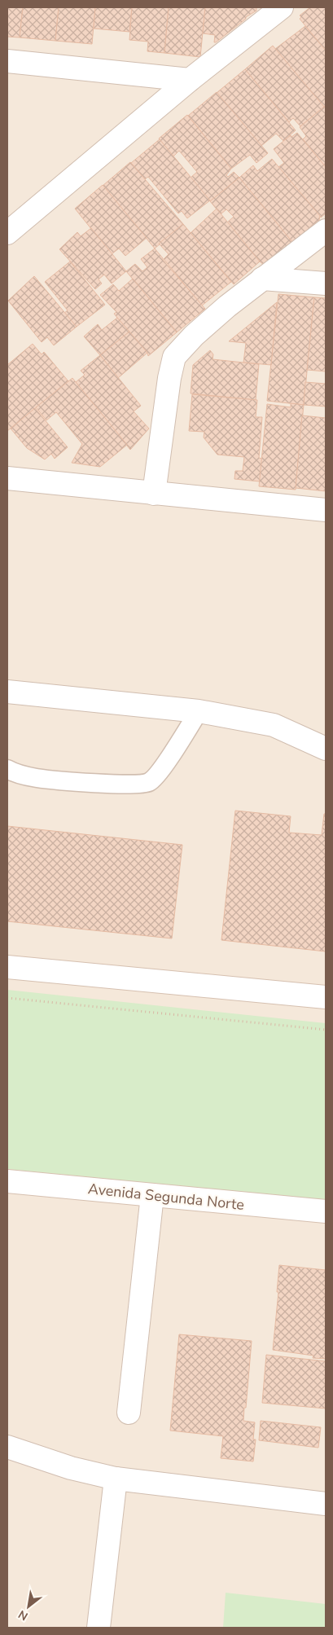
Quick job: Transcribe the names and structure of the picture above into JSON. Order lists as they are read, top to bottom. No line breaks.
{"streets":{"street":["Avenida Segunda Norte"]},"north":"bottom left"}
